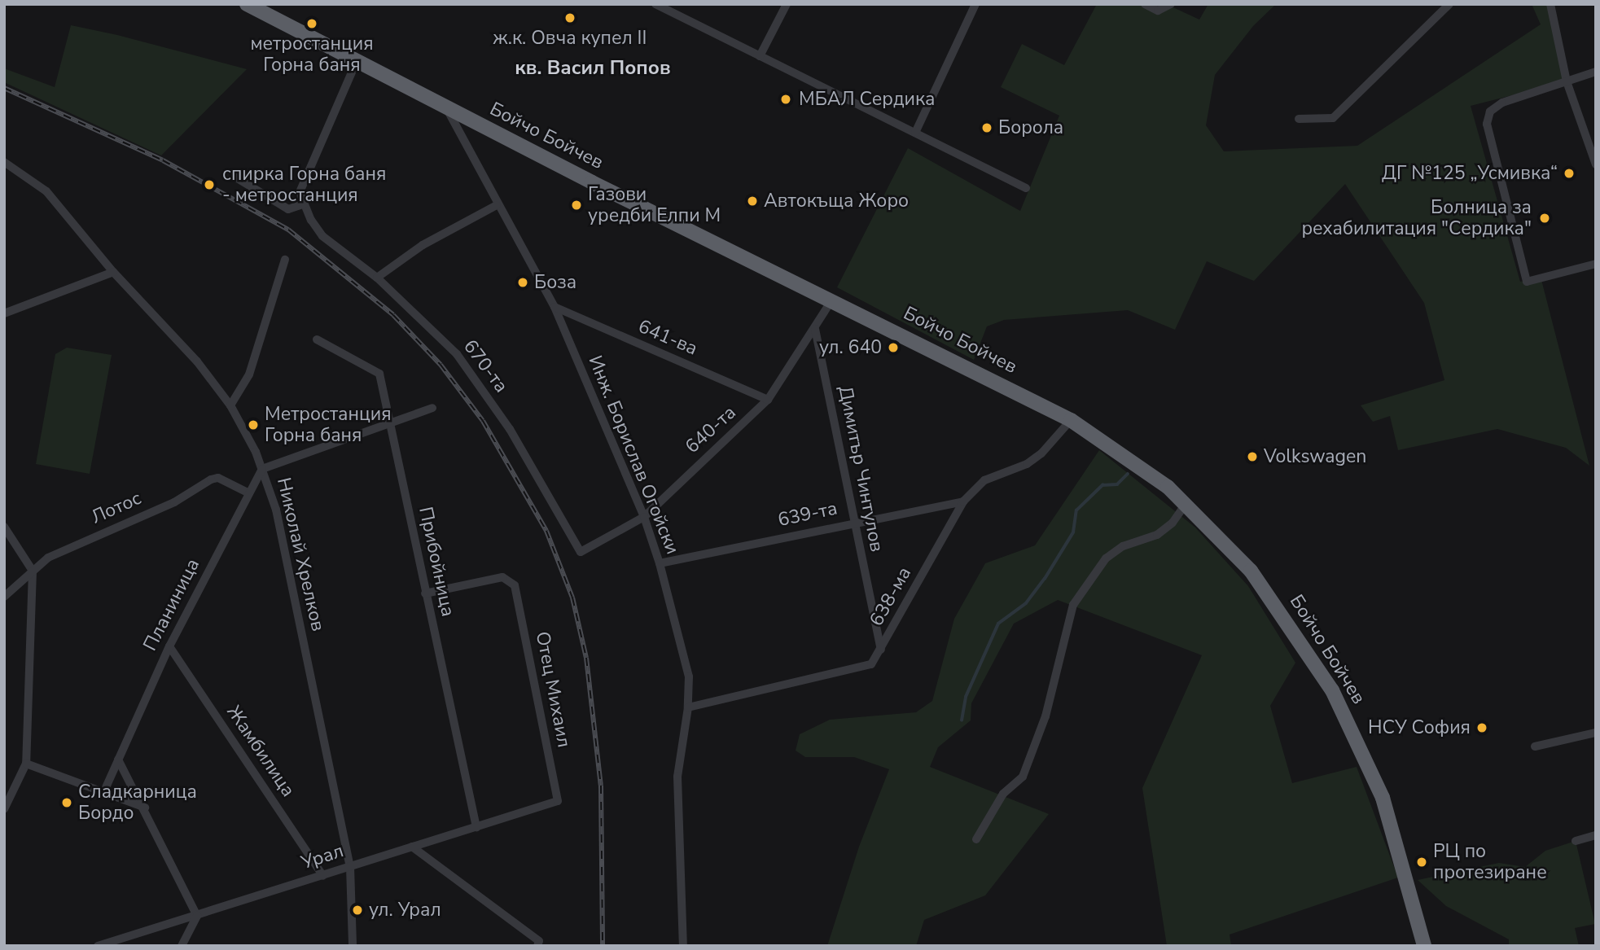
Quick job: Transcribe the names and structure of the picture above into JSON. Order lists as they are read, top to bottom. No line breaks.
{"streets":{"highway":["Бойчо Бойчев"],"street":["641-ва","670-та","640-та","Инж. Борислав Огойски","Димитър Чинтулов","Лотос","639-та","Николай Хрелков","Прибойница","638-ма","Планиница","Отец Михаил","Жамбилица","Урал"]},"crossings":[["Бойчо Бойчев","640-та"],["Бойчо Бойчев","Инж. Борислав Огойски"],["Бойчо Бойчев","638-ма"],["641-ва","640-та"],["641-ва","Инж. Борислав Огойски"],["670-та","640-та"],["640-та","Инж. Борислав Огойски"],["640-та","Димитър Чинтулов"],["Инж. Борислав Огойски","639-та"],["Инж. Борислав Огойски","638-ма"],["Димитър Чинтулов","639-та"],["Димитър Чинтулов","638-ма"],["Лотос","Планиница"],["639-та","638-ма"],["Николай Хрелков","Планиница"],["Николай Хрелков","Урал"],["Прибойница","Отец Михаил"],["Прибойница","Урал"],["Планиница","Жамбилица"],["Отец Михаил","Урал"],["Жамбилица","Урал"]],"districts":["кв. Васил Попов"],"places":["ж.к. Овча купел II","метростанция Горна баня","МБАЛ Сердика","Борола","ДГ №125 „Усмивка“","спирка Горна баня - метростанция","Автокъща Жоро","Газови уредби Елпи М","Болница за рехабилитация \"Сердика\"","Боза","ул. 640","Метростанция Горна баня","Volkswagen","НСУ София","Сладкарница Бордо","РЦ по протезиране","ул. Урал"]}
